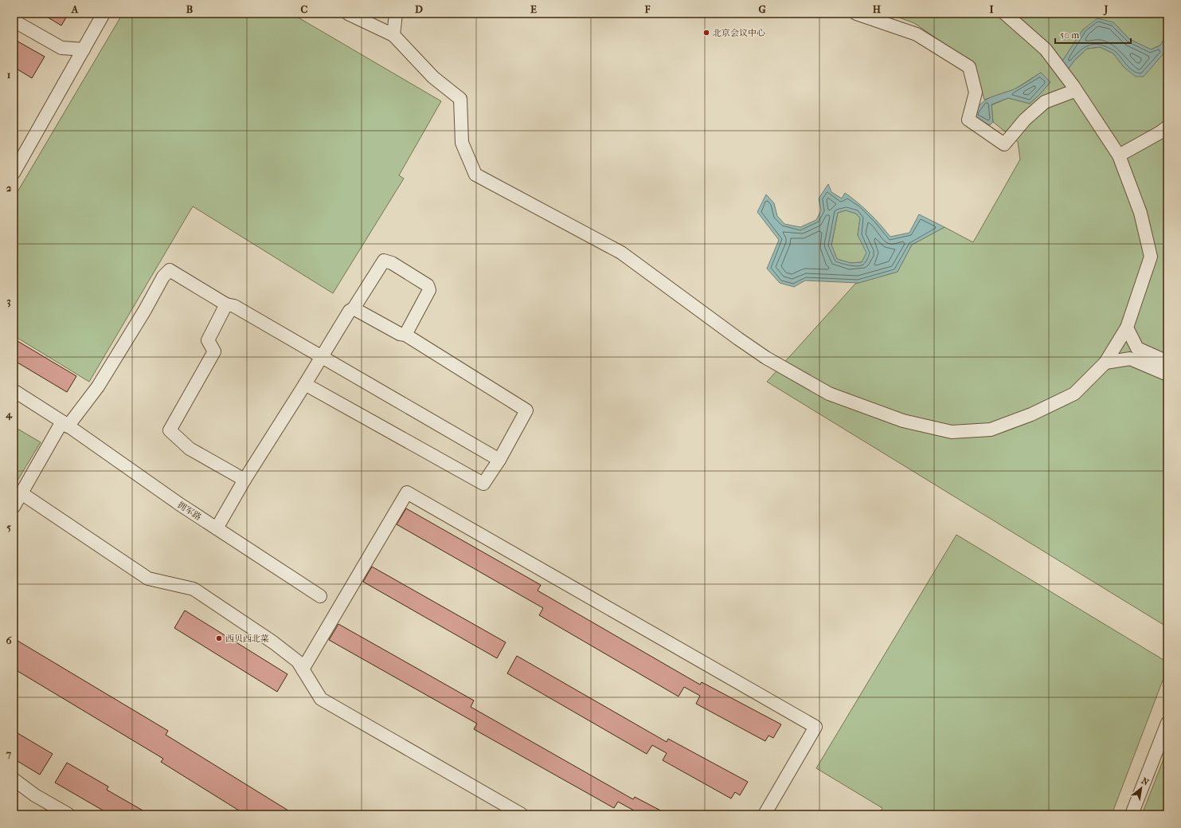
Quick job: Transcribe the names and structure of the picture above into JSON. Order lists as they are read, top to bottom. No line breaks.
{"streets":{"street":["拥军路"]},"places":["北京会议中心","西贝西北菜"],"scale_bar":"50 m","north":"top right","grid":{"columns":["A","B","C","D","E","F","G","H","I","J"],"rows":["1","2","3","4","5","6","7"]}}
